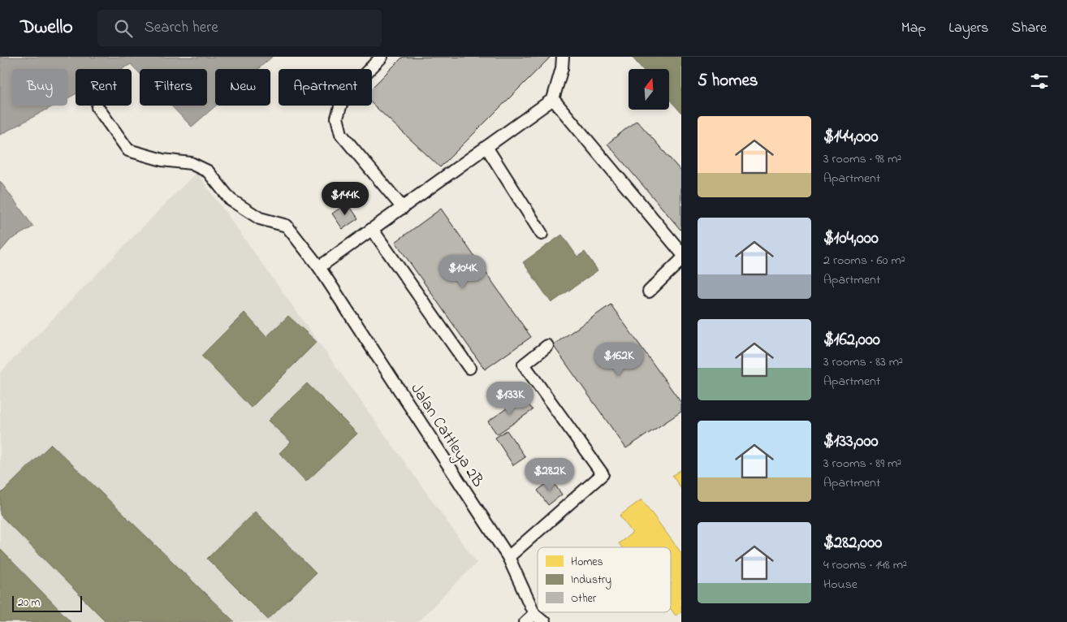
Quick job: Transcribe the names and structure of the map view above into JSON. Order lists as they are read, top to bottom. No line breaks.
{"streets":{"lane":["Jalan Cattleya 2B"]},"legend":["Homes","Industry","Other"],"scale_bar":"20 m","north":"top","page":{"header":"Dwello","search":"Search here","nav":["Map","Layers","Share"],"heading":"5 homes","chip":["Buy","Rent","Filters","New","Apartment"],"list":[{"name":"$144,000","note":"3 rooms · 98 m² · Apartment"},{"name":"$104,000","note":"2 rooms · 60 m² · Apartment"},{"name":"$162,000","note":"3 rooms · 83 m² · Apartment"},{"name":"$133,000","note":"3 rooms · 89 m² · Apartment"},{"name":"$282,000","note":"4 rooms · 148 m² · House"}],"price":["$144K","$104K","$162K","$133K","$282K"],"scale":"20 m"}}
